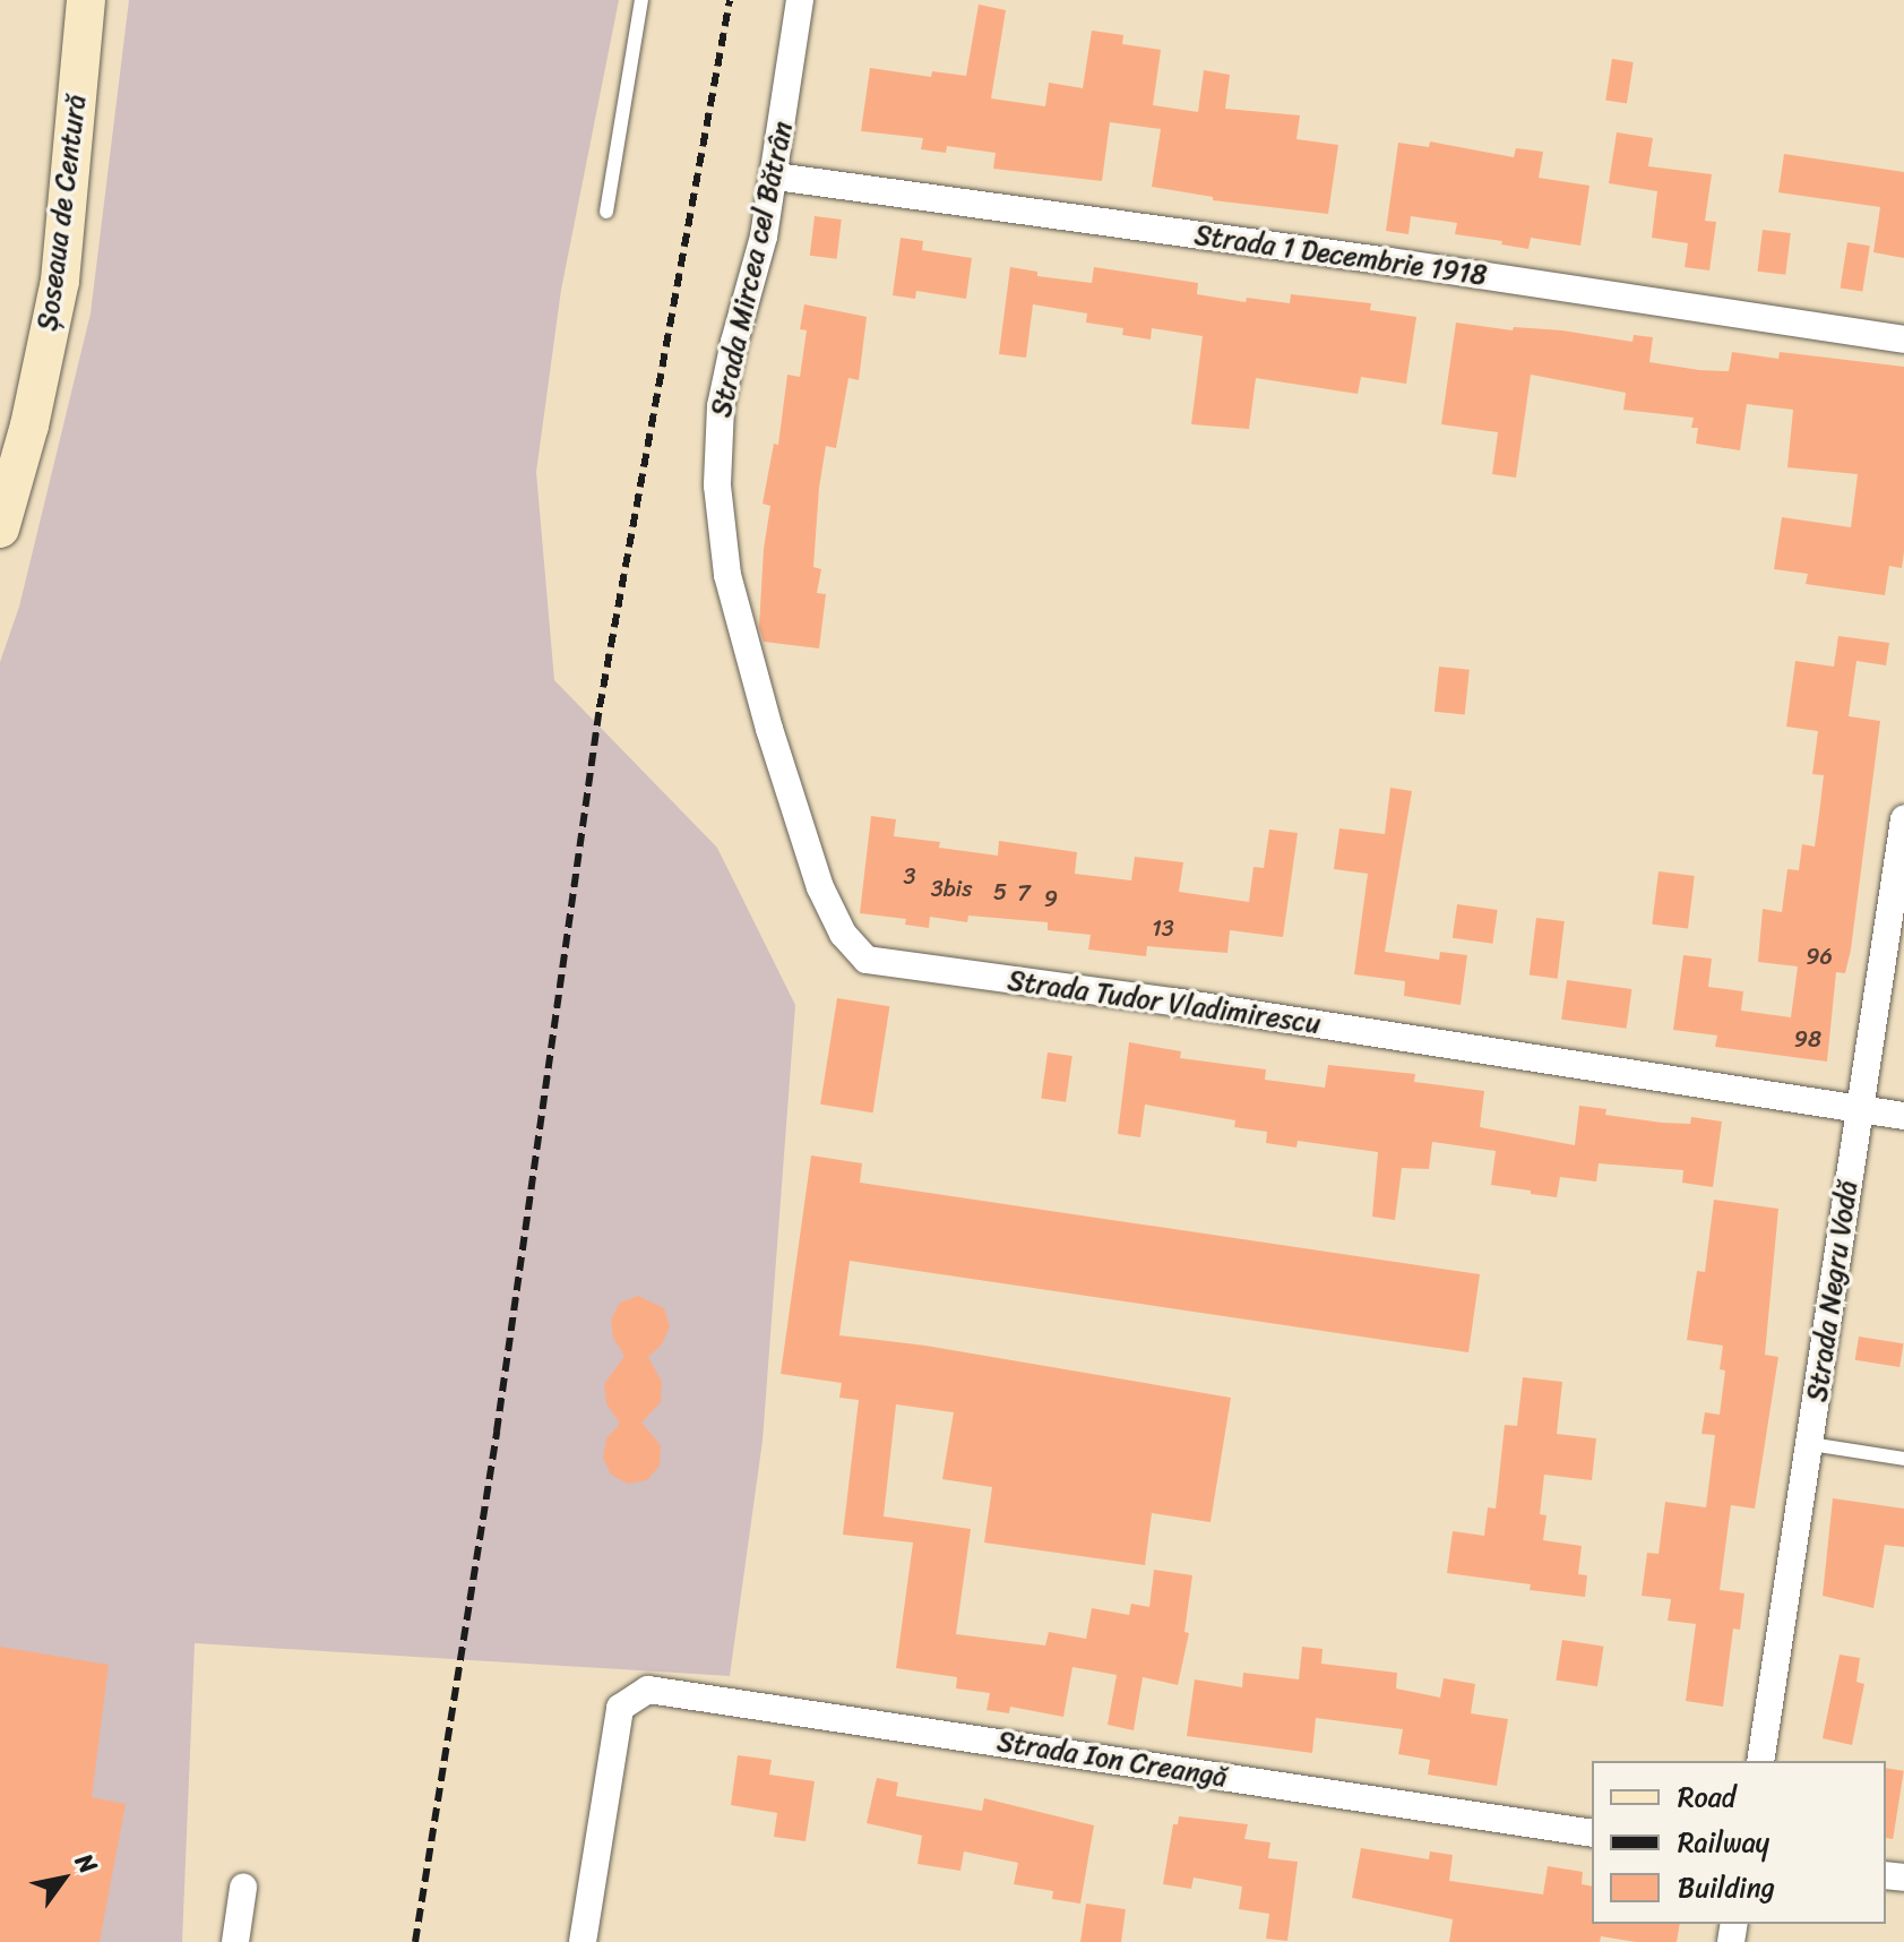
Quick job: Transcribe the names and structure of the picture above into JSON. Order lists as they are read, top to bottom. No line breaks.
{"streets":{"main road":["Șoseaua de Centură"],"street":["Strada 1 Decembrie 1918","Strada Mircea cel Bătrân","Strada Tudor Vladimirescu","Strada Negru Vodă","Strada Ion Creangă"]},"crossings":[["Strada 1 Decembrie 1918","Strada Mircea cel Bătrân"],["Strada Mircea cel Bătrân","Strada Tudor Vladimirescu"],["Strada Tudor Vladimirescu","Strada Negru Vodă"]],"house_numbers":["3","3bis","5","7","9","13","96","98"],"legend":["Road","Railway","Building"],"north":"top right"}
